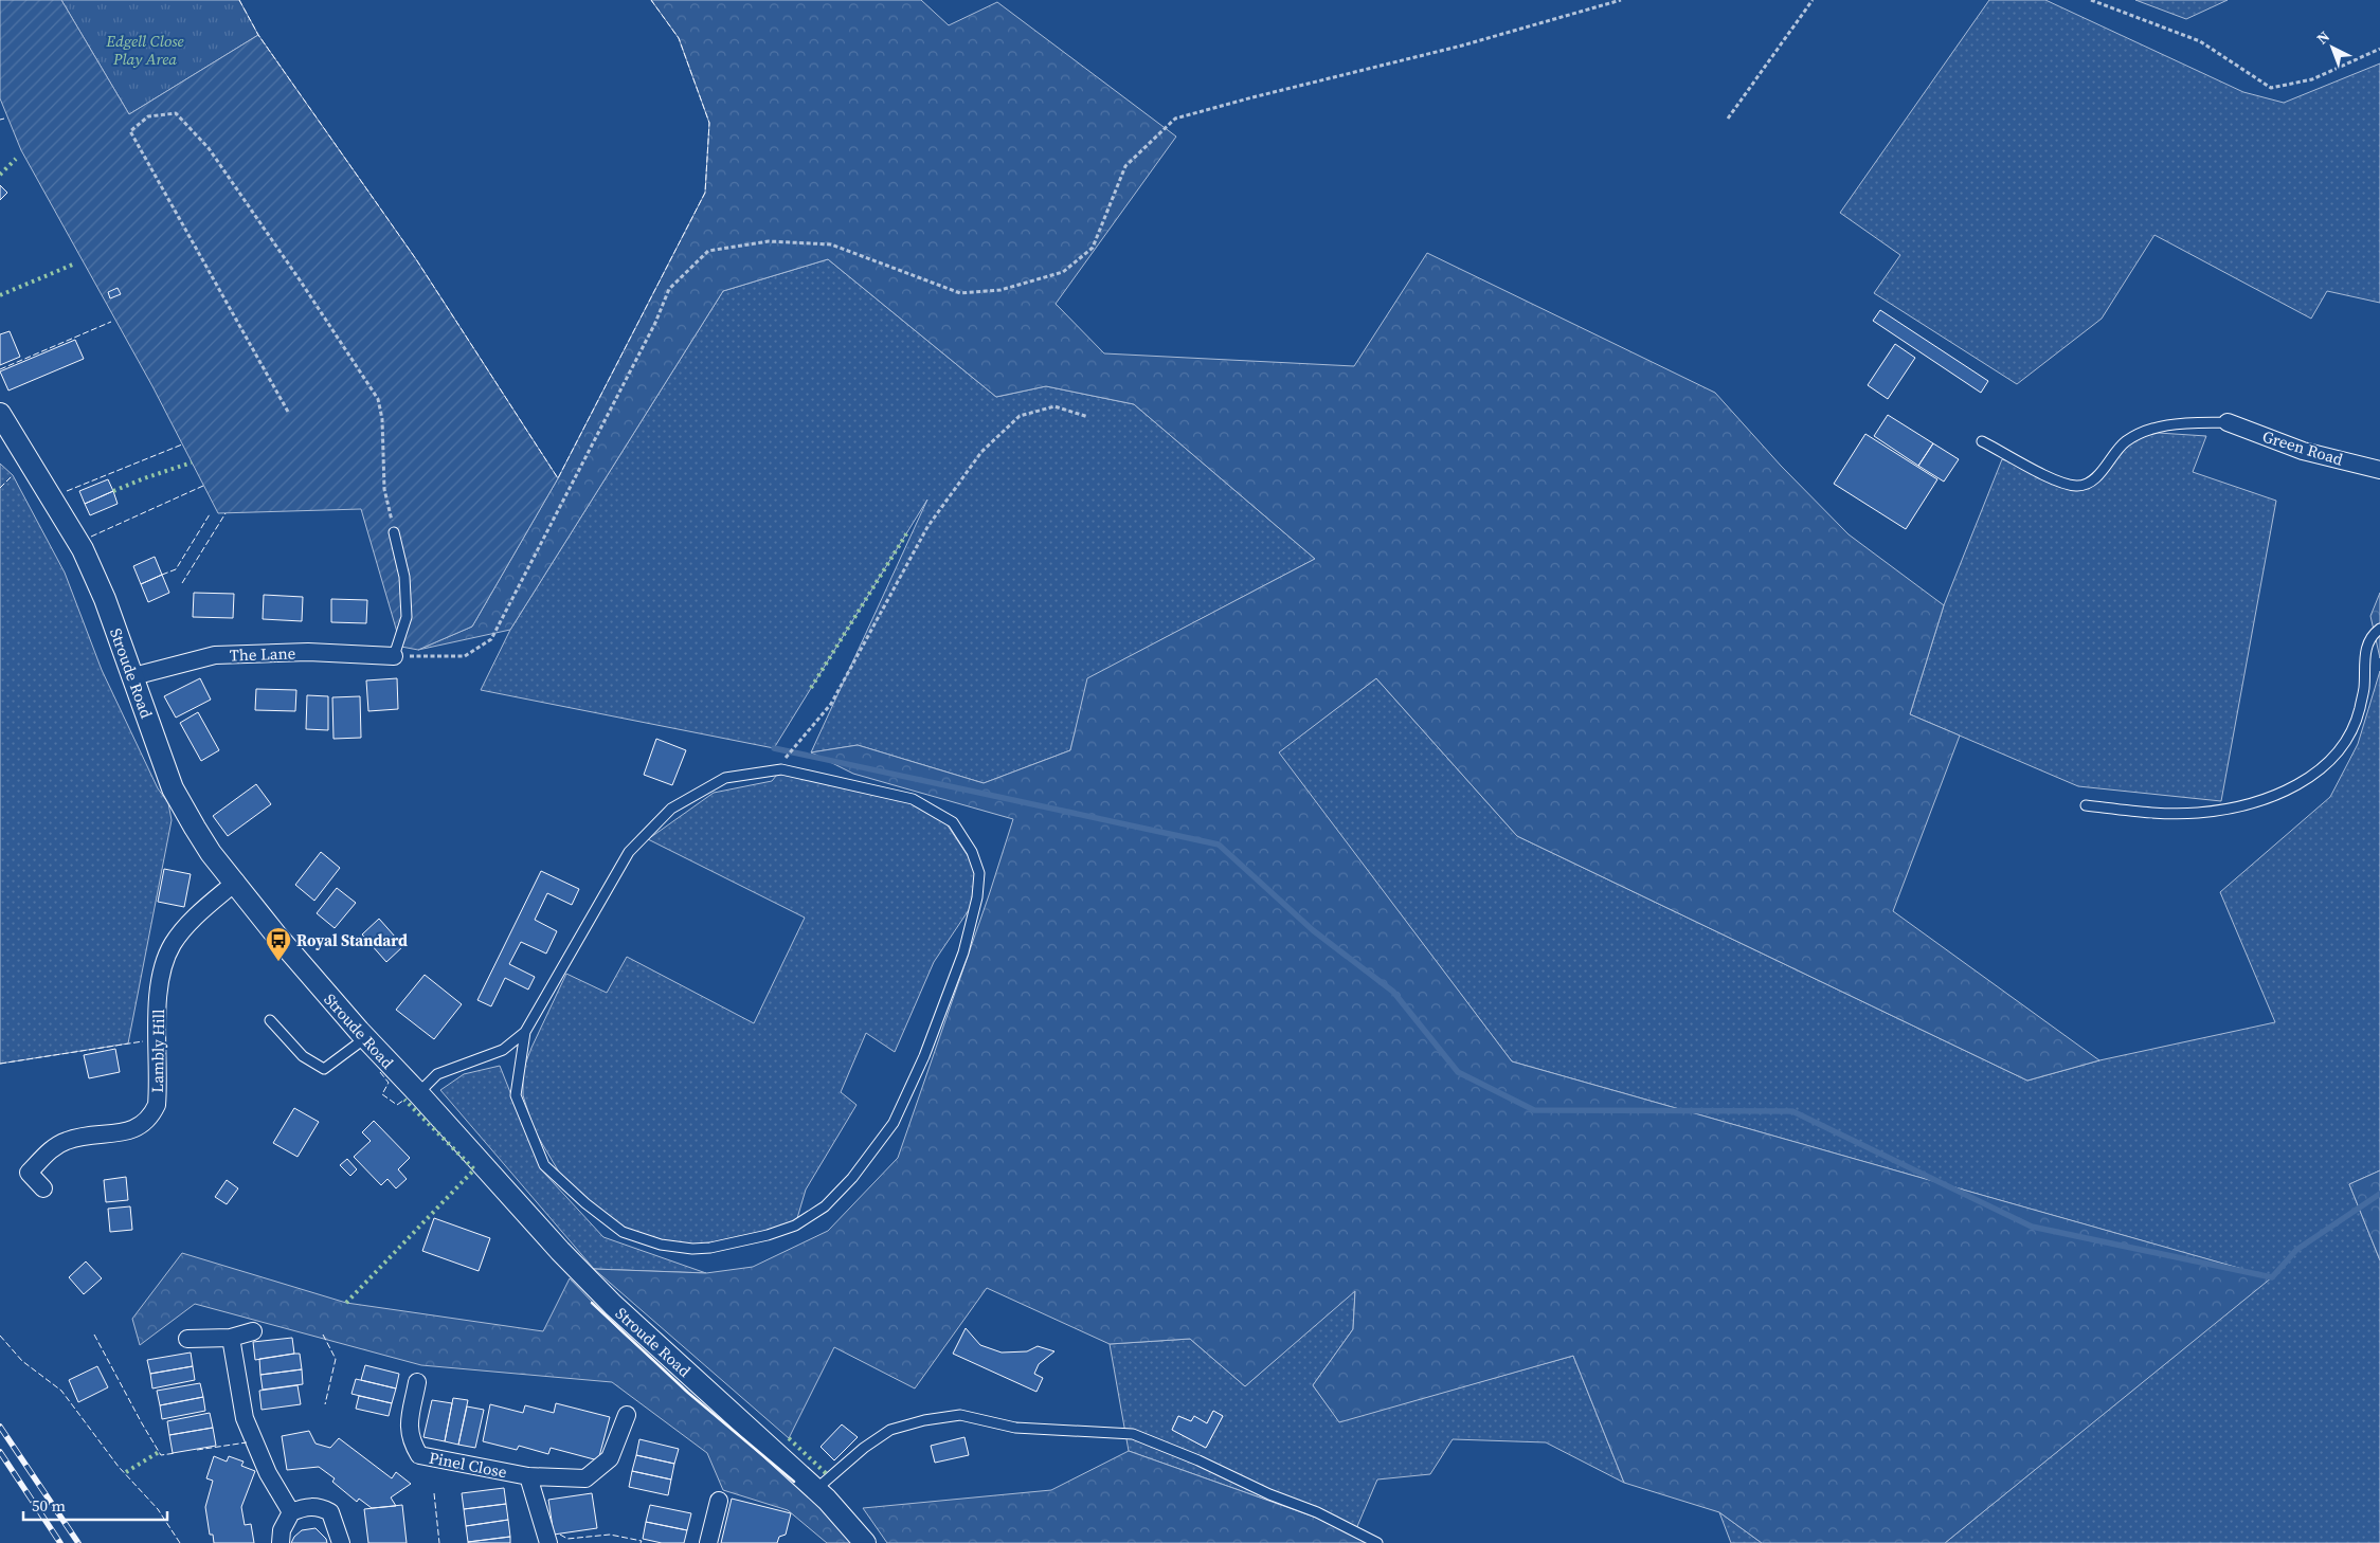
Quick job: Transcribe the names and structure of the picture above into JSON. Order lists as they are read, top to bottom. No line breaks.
{"streets":{"street":["Green Road","The Lane","Stroude Road","Lambly Hill","Pinel Close"]},"crossings":[["The Lane","Stroude Road"],["Stroude Road","Lambly Hill"]],"parks":["Edgell Close Play Area"],"places":{"bus stop":["Royal Standard"]},"scale_bar":"50 m","north":"top left"}
